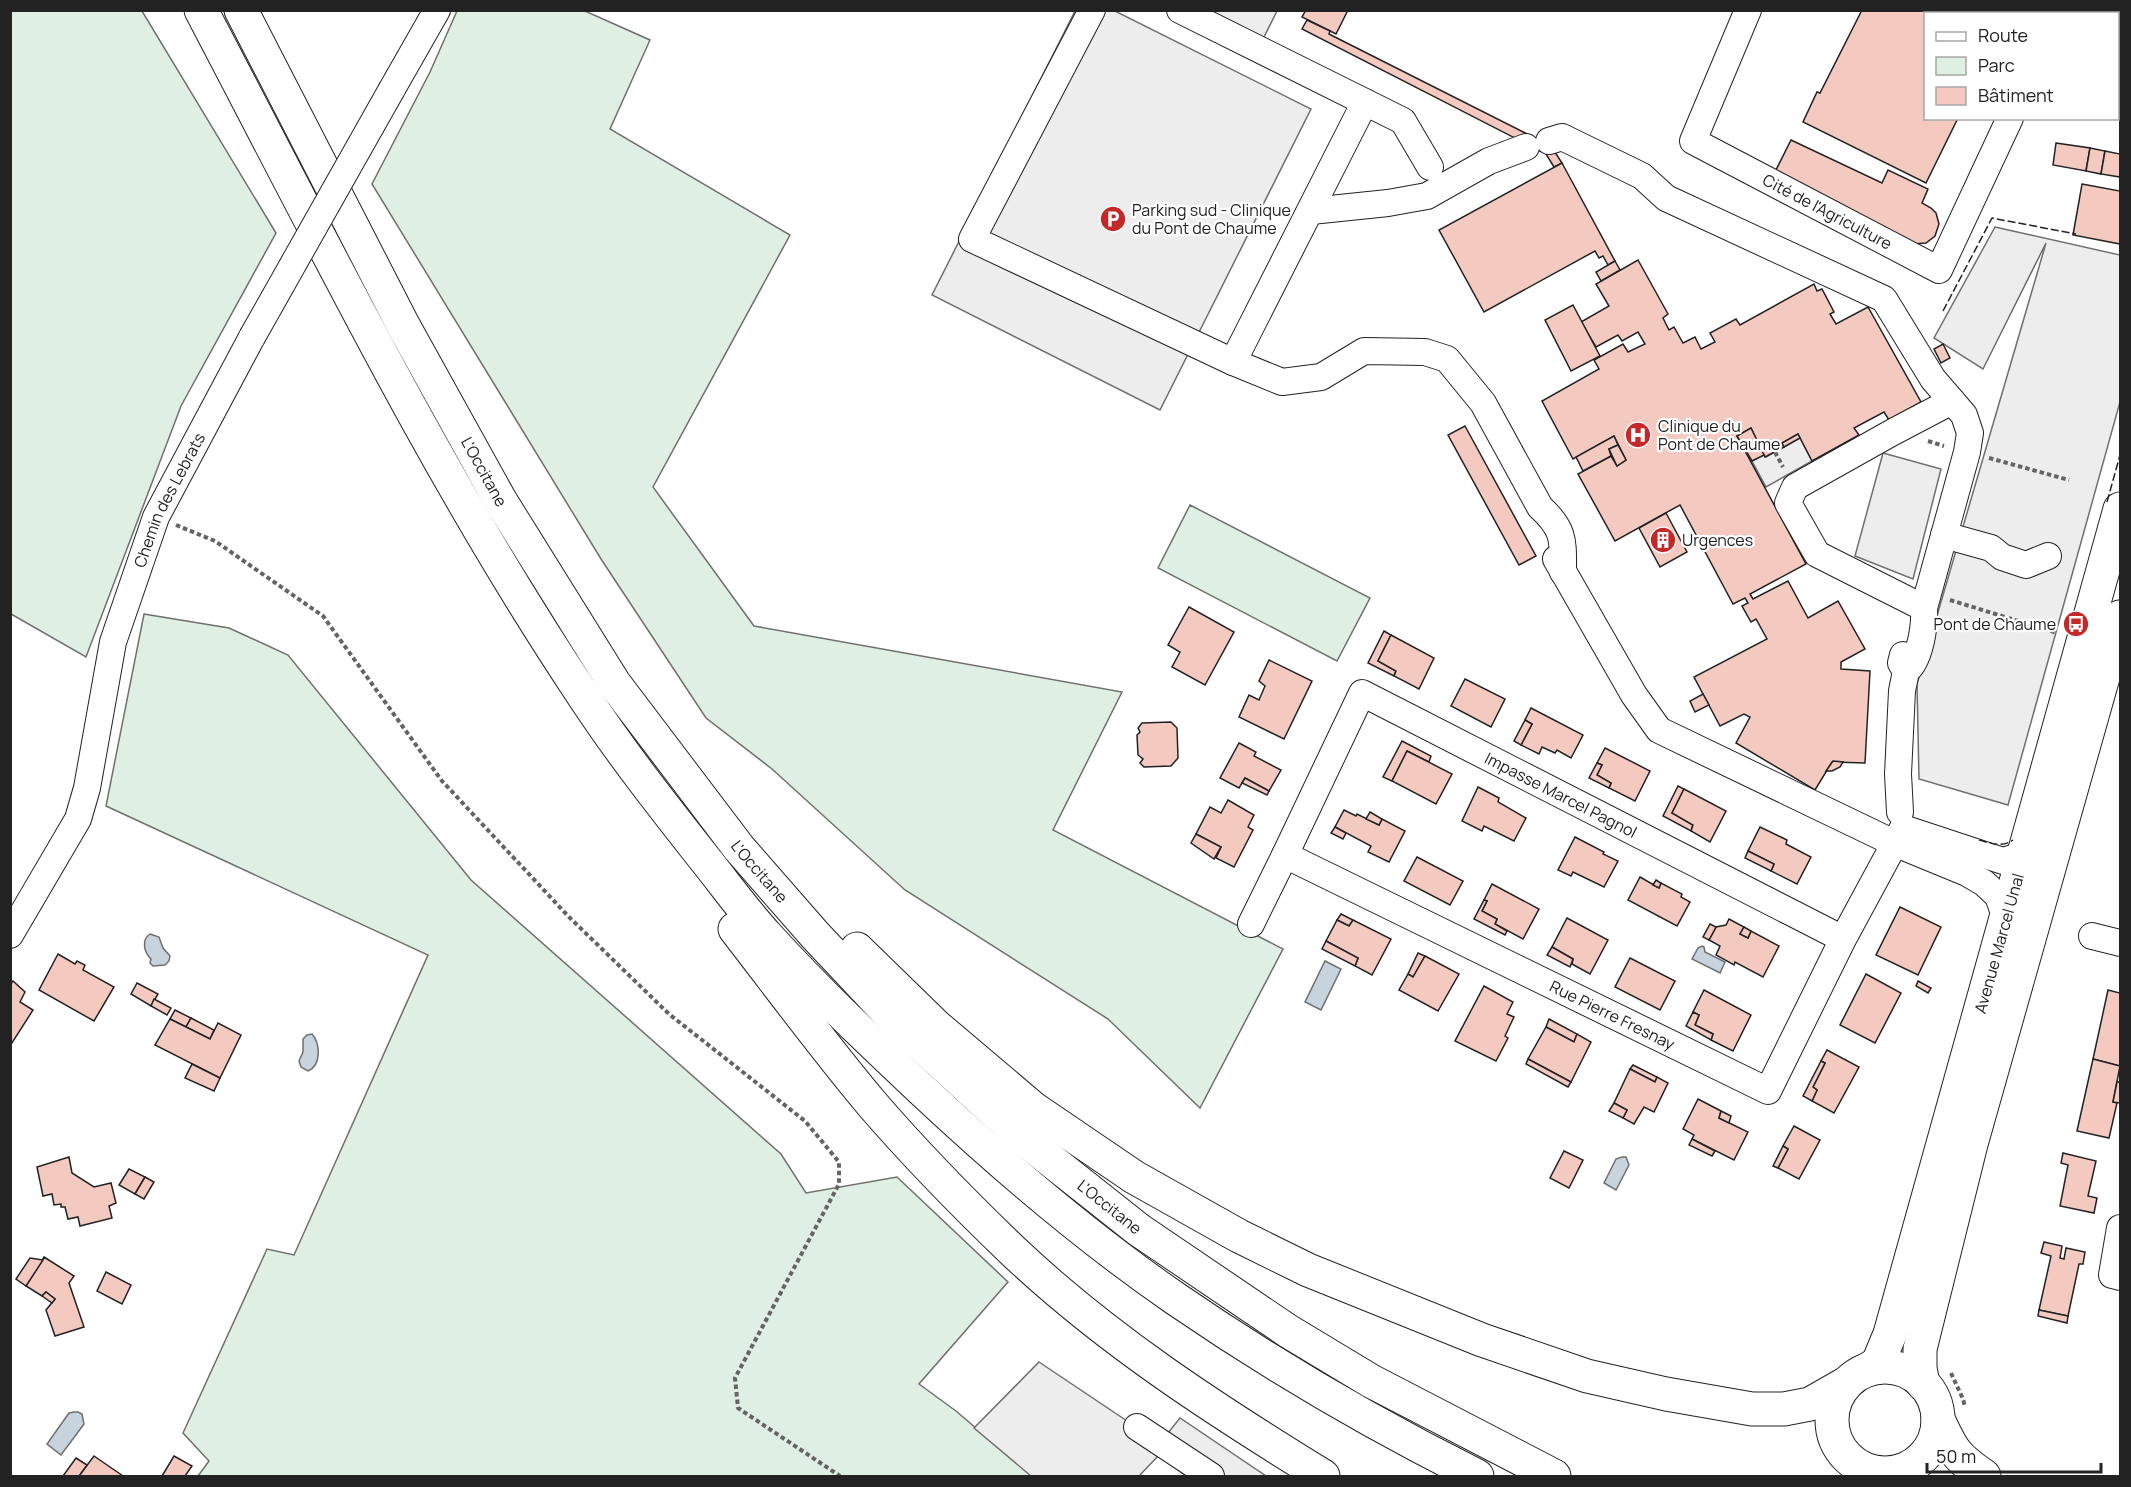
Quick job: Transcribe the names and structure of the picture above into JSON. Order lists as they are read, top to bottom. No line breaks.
{"streets":{"main road":["L'Occitane","Avenue Marcel Unal"],"street":["Cité de l'Agriculture","Chemin des Lebrats","Impasse Marcel Pagnol","Rue Pierre Fresnay"]},"crossings":[["Impasse Marcel Pagnol","Rue Pierre Fresnay"]],"places":{"parking":["Parking sud - Clinique du Pont de Chaume"],"hospital":["Clinique du Pont de Chaume"],"building":["Urgences"],"bus stop":["Pont de Chaume"]},"legend":["Route","Parc","Bâtiment"],"scale_bar":"50 m"}
